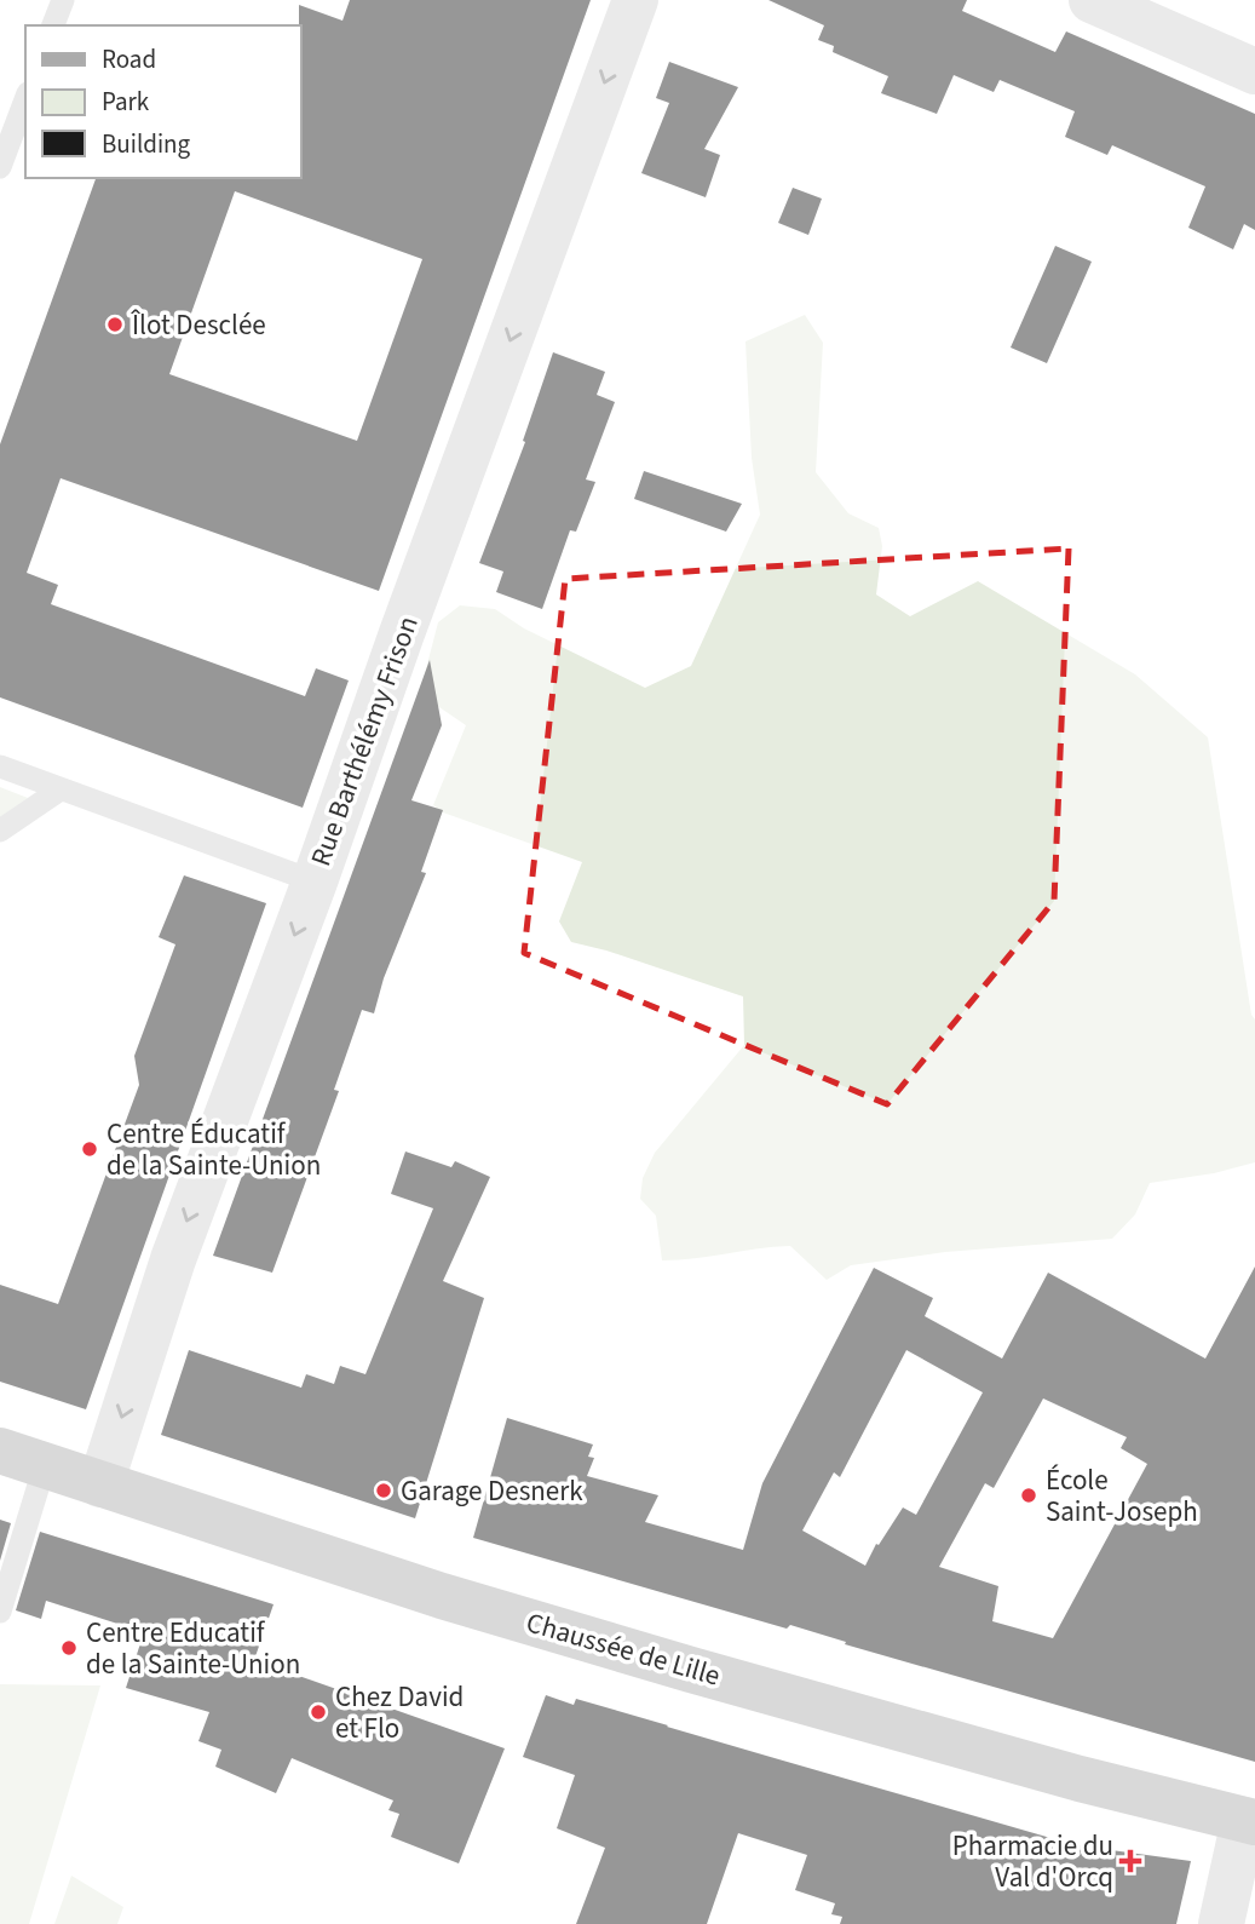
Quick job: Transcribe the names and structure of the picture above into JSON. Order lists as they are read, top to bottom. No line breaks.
{"streets":{"main road":["Chaussée de Lille"],"street":["Rue Barthélémy Frison"]},"crossings":[["Rue Barthélémy Frison","Chaussée de Lille"]],"one_way":["Rue Barthélémy Frison"],"places":{"other":["Îlot Desclée","Centre Éducatif de la Sainte-Union","Garage Desnerk","École Saint-Joseph","Centre Educatif de la Sainte-Union","Chez David et Flo"],"health":["Pharmacie du Val d'Orcq"]},"legend":["Road","Park","Building"]}
